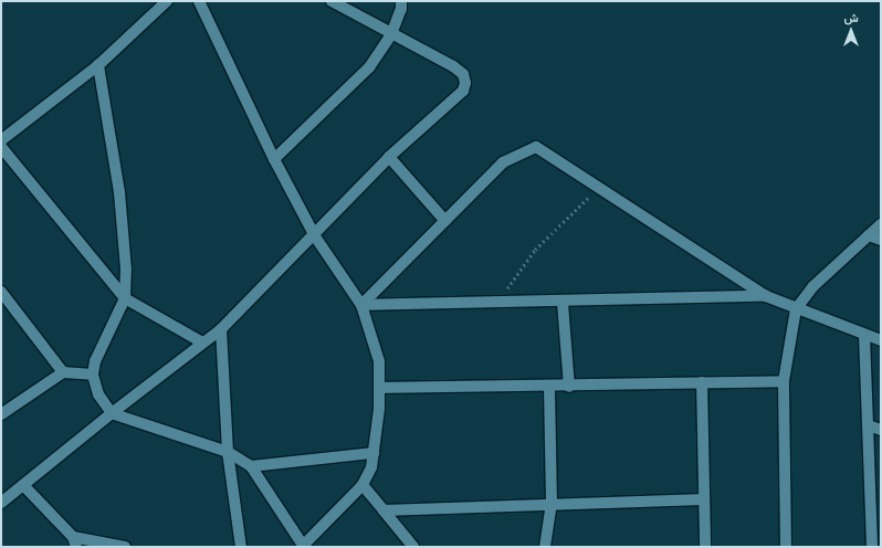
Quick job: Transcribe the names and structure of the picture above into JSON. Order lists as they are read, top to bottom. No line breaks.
{"north":"top"}
